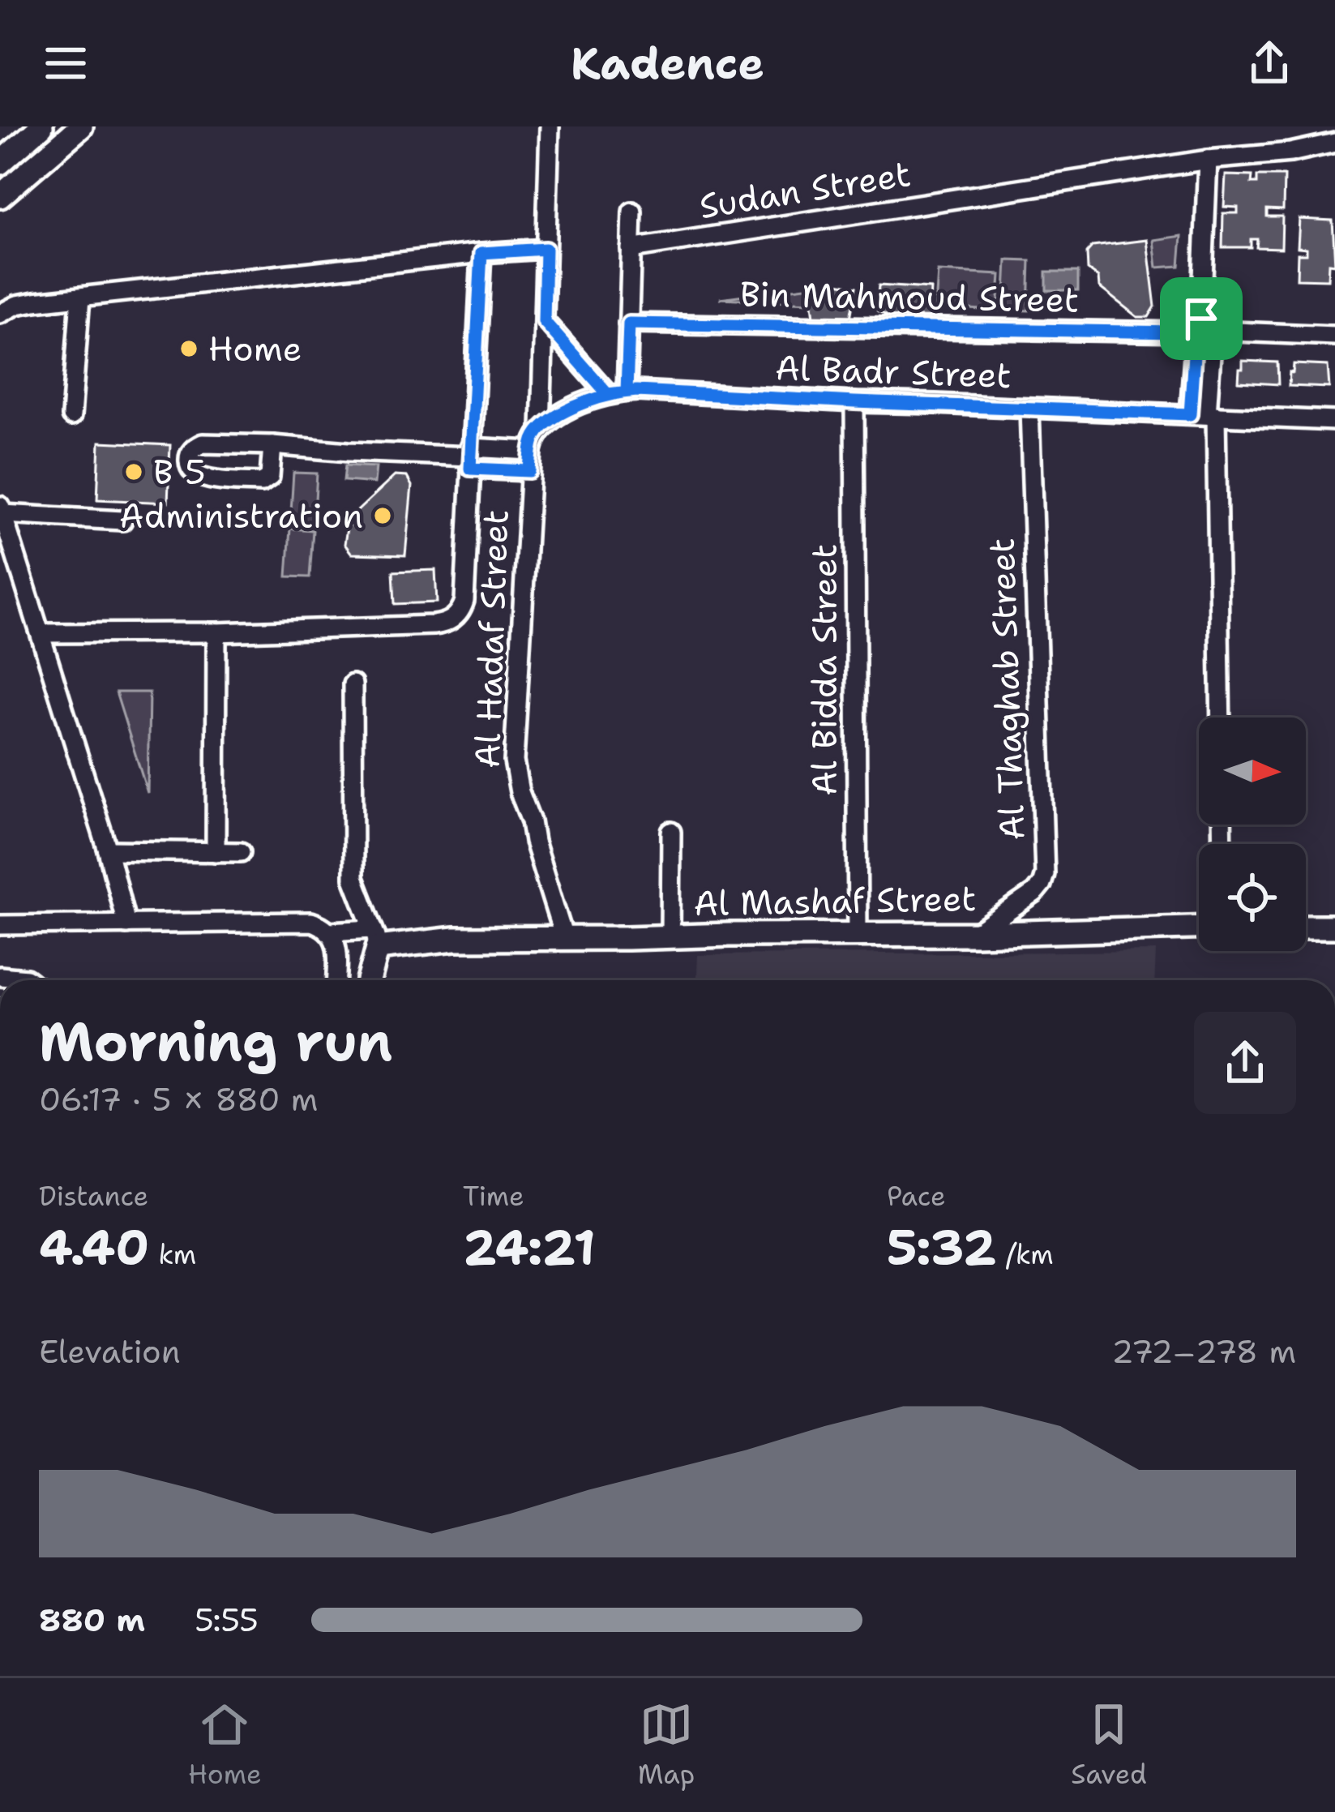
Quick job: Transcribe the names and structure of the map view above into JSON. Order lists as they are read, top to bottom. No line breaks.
{"streets":{"street":["Sudan Street","Bin Mahmoud Street","Al Badr Street","Al Hadaf Street","Al Bidda Street","Al Thaghab Street","Al Mashaf Street"]},"crossings":[["Al Badr Street","Al Bidda Street"],["Al Badr Street","Al Thaghab Street"],["Al Hadaf Street","Al Mashaf Street"],["Al Bidda Street","Al Mashaf Street"],["Al Thaghab Street","Al Mashaf Street"]],"places":["Home","B 5","Administration"],"north":"right","page":{"header":"Kadence","heading":["Morning run","06:17 · 5 × 880 m"],"stats":[["Distance","4.40 km"],["Time","24:21"],["Pace","5:32 /km"]],"chart":["Elevation","272–278 m"],"list":[{"name":"880 m","note":"5:55"}],"tabs":["Home","Map","Saved"]}}
